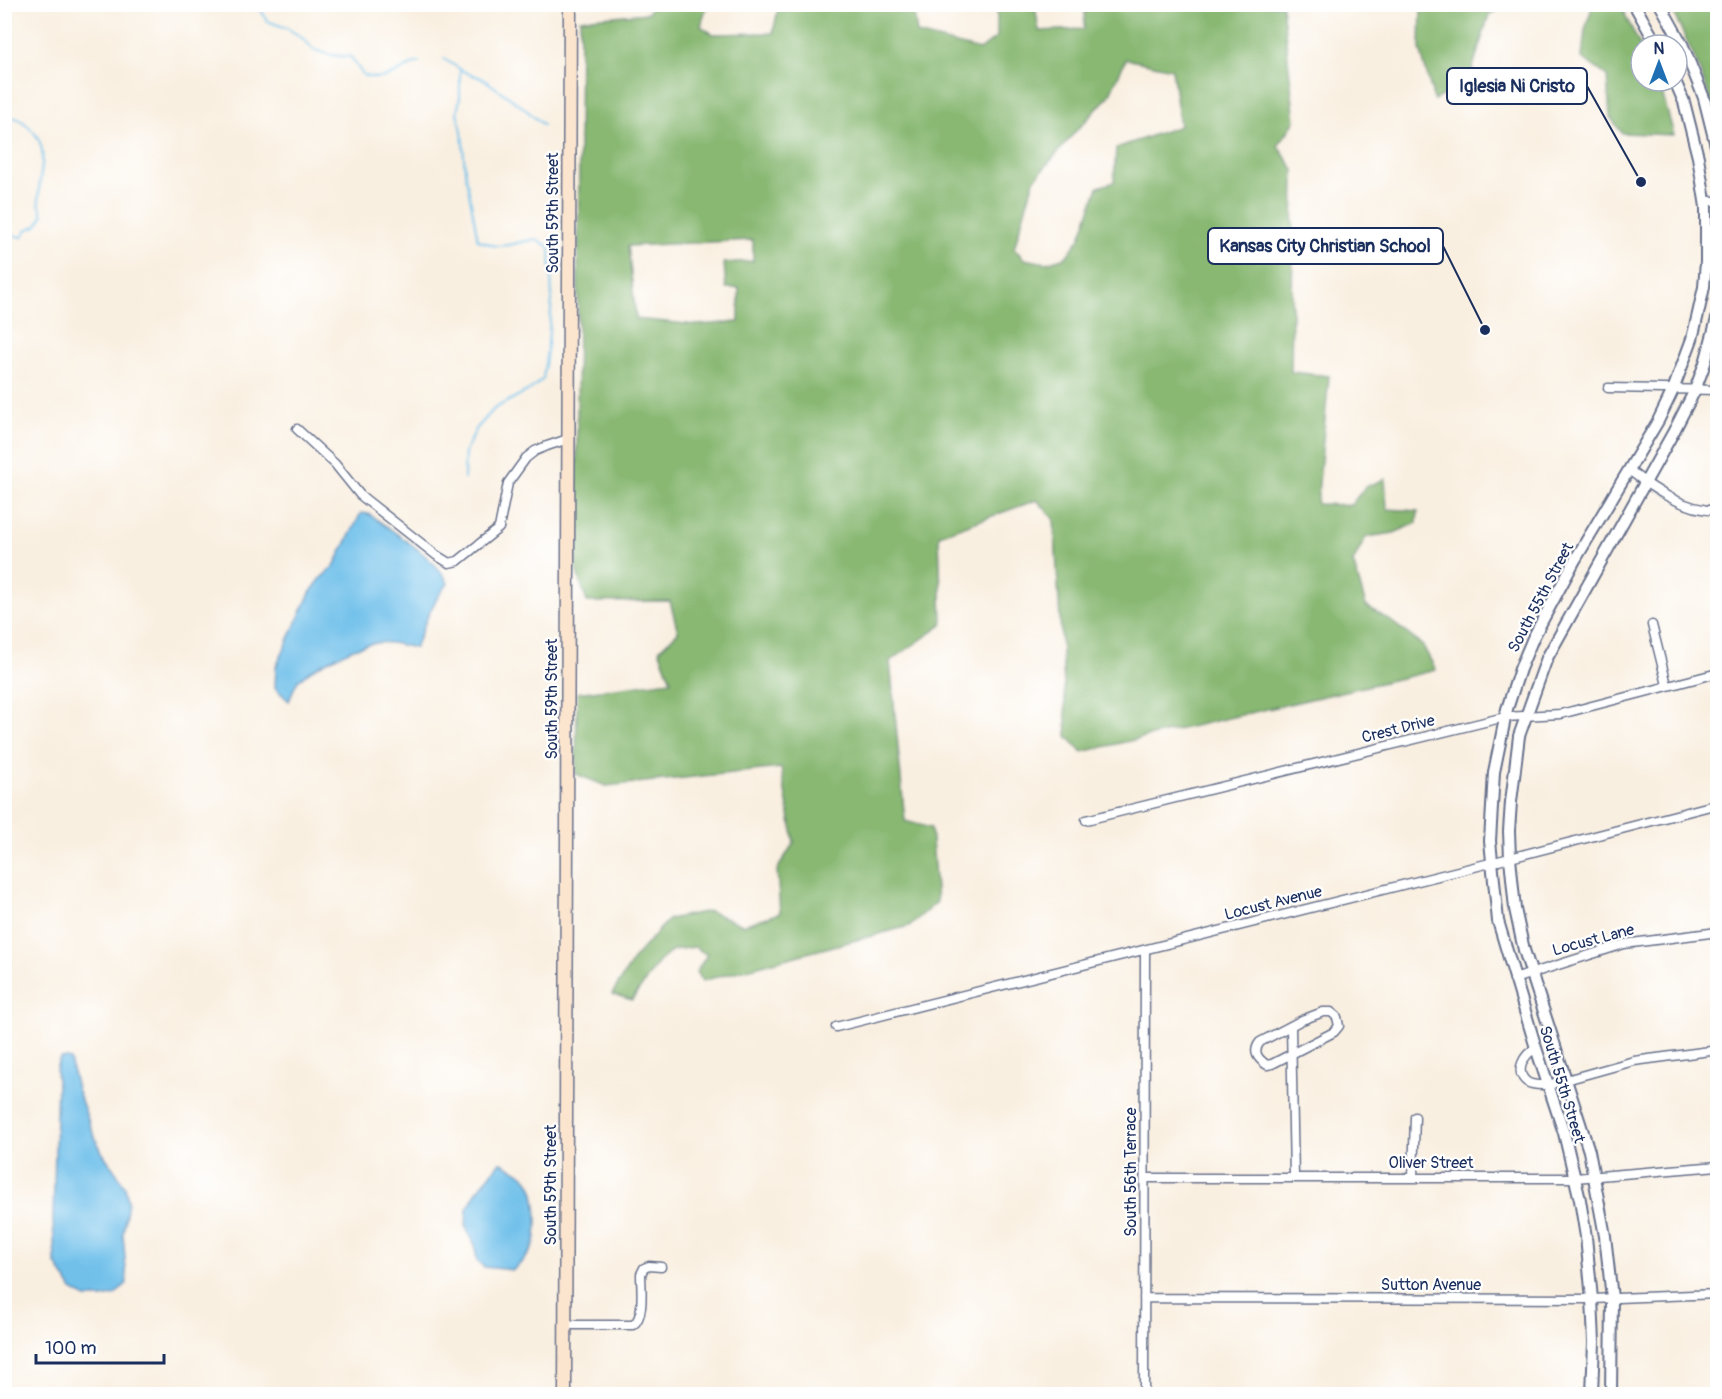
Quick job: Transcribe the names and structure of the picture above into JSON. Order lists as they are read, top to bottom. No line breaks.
{"streets":{"main road":["South 59th Street"],"street":["South 55th Street","Crest Drive","Locust Avenue","Locust Lane","Oliver Street","South 56th Terrace","Sutton Avenue"]},"crossings":[["South 55th Street","Crest Drive"],["South 55th Street","Locust Avenue"],["South 55th Street","Locust Lane"],["South 55th Street","Oliver Street"],["South 55th Street","Sutton Avenue"],["Locust Avenue","South 56th Terrace"],["Oliver Street","South 56th Terrace"],["South 56th Terrace","Sutton Avenue"]],"places":["Iglesia Ni Cristo","Kansas City Christian School"],"scale_bar":"100 m","north":"top"}
